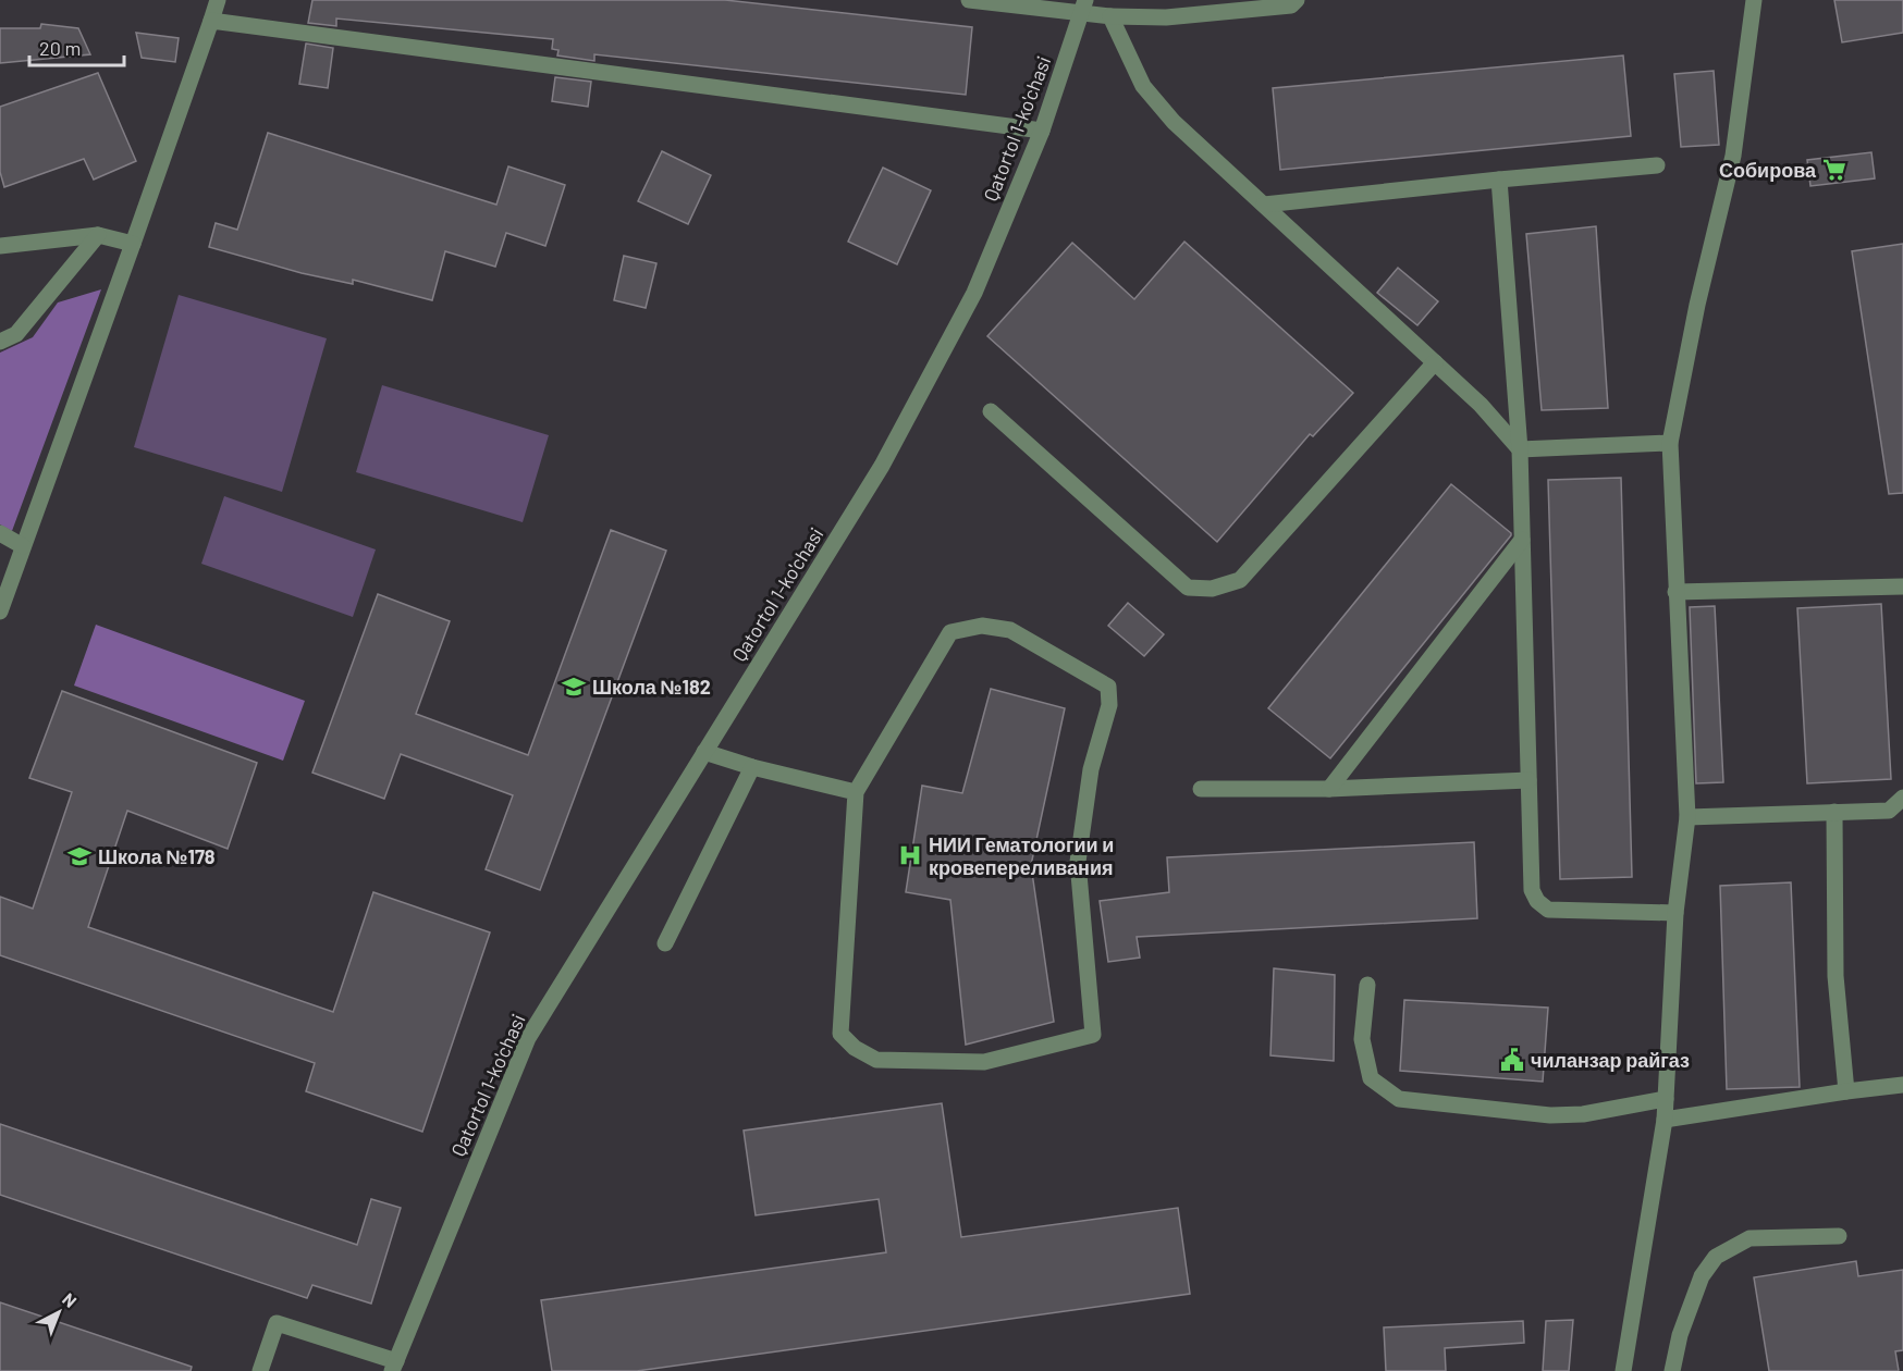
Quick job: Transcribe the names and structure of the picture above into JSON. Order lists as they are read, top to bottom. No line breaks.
{"streets":{"street":["Qatortol 1-ko'chasi"]},"places":{"supermarket":["Собирова"],"school or university":["Школа №182","Школа №178"],"hospital":["НИИ Гематологии и кровепереливания"],"public building":["чиланзар райгаз"]},"scale_bar":"20 m","north":"top right"}
